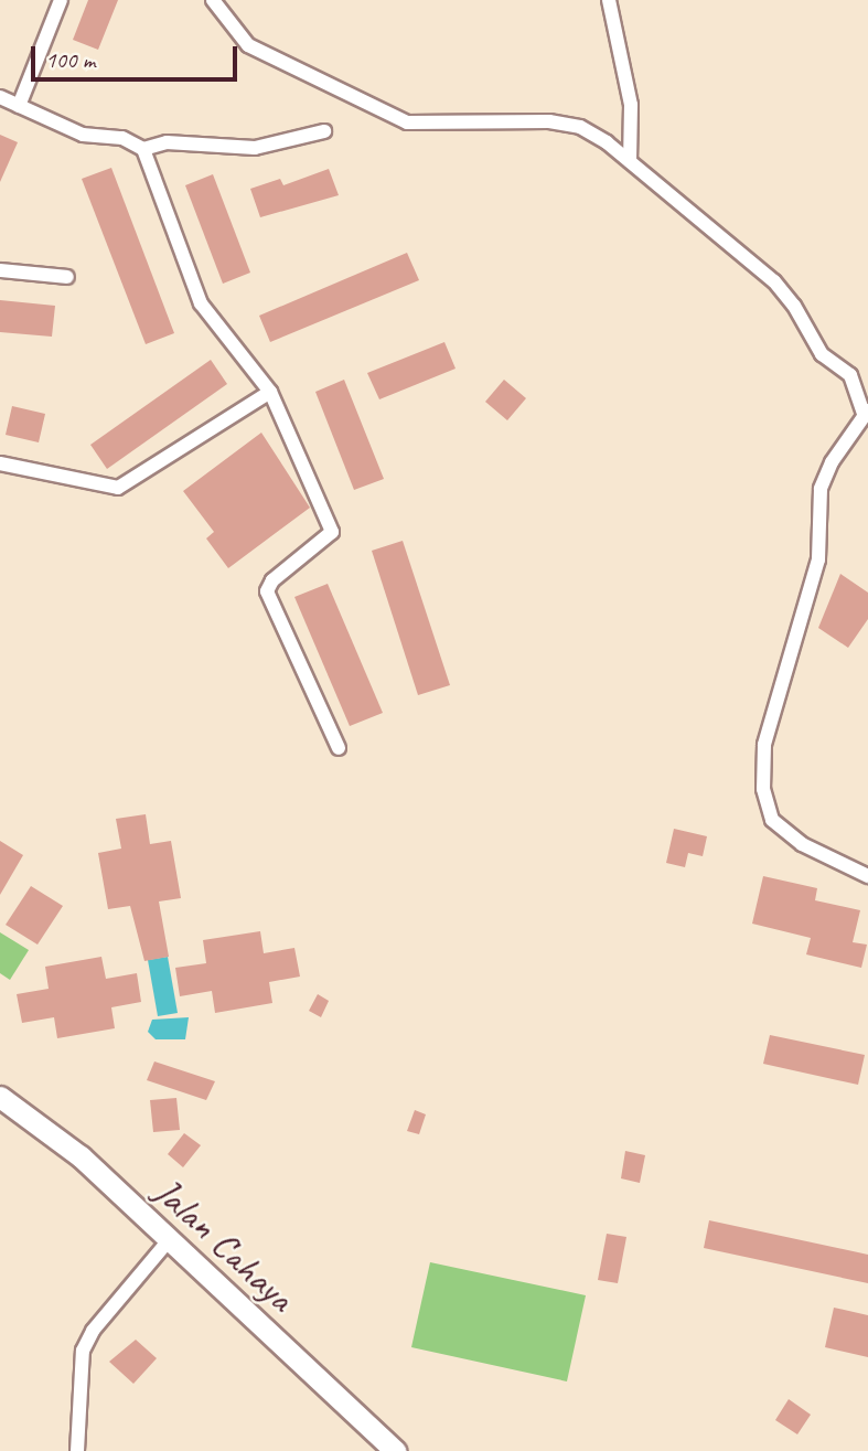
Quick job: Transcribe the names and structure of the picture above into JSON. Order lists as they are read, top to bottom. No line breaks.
{"streets":{"street":["Jalan Cahaya"]},"scale_bar":"100 m"}
